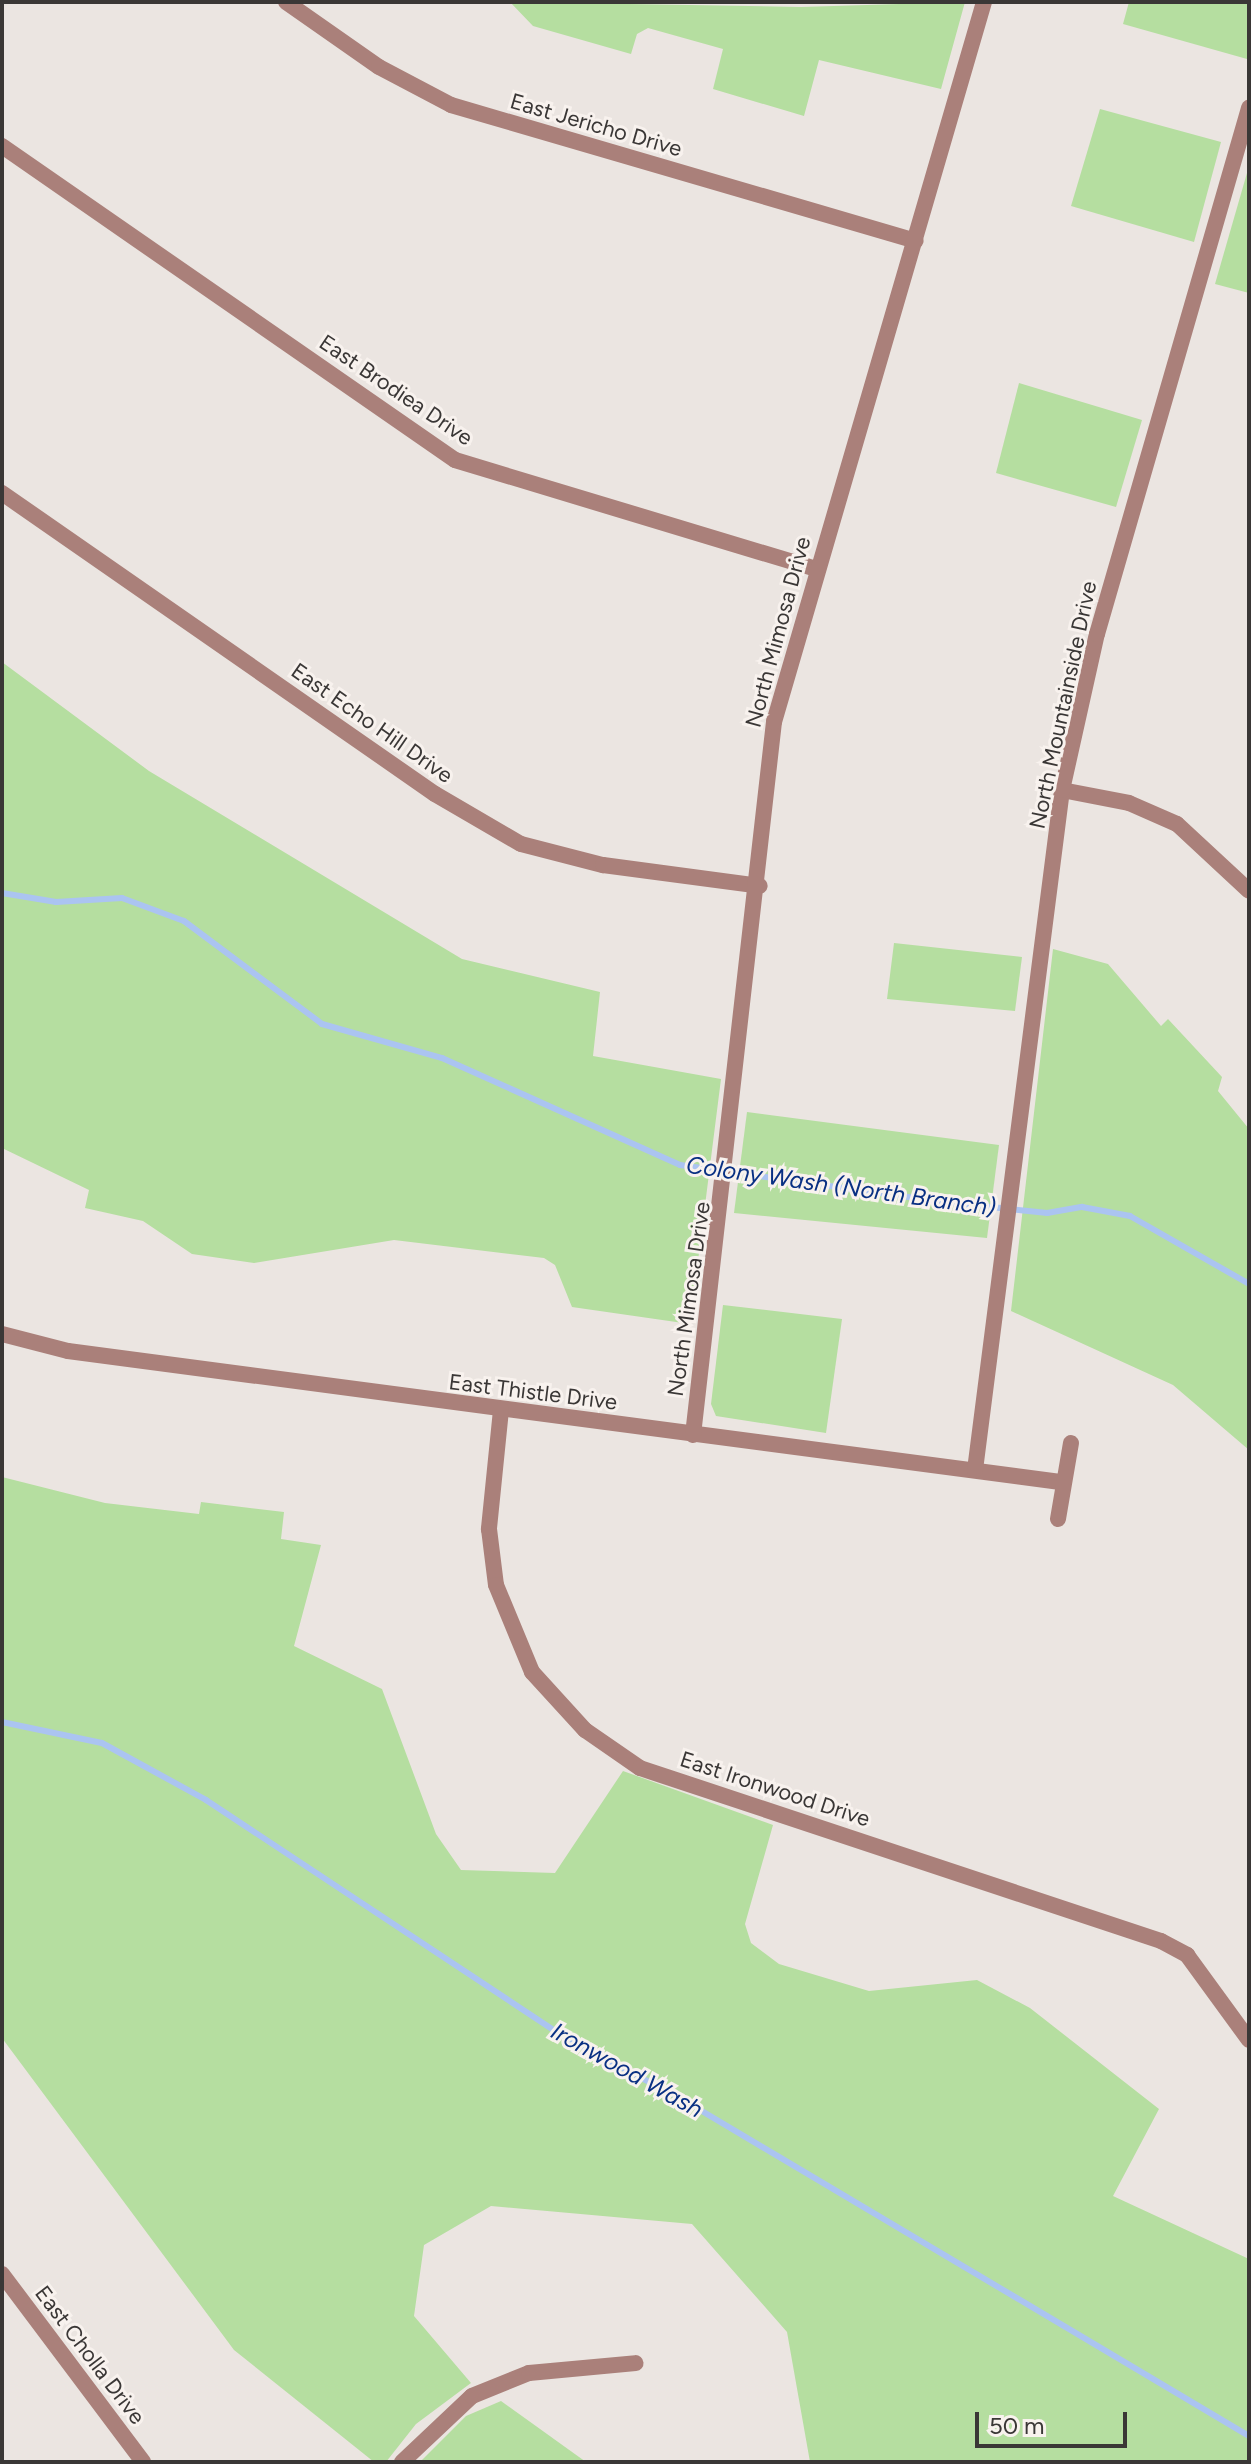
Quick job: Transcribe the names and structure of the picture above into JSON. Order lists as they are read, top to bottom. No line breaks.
{"streets":{"street":["East Jericho Drive","East Brodiea Drive","North Mimosa Drive","North Mountainside Drive","East Echo Hill Drive","East Thistle Drive","East Ironwood Drive","East Cholla Drive"]},"crossings":[["East Jericho Drive","North Mimosa Drive"],["East Brodiea Drive","North Mimosa Drive"],["North Mimosa Drive","East Echo Hill Drive"],["North Mimosa Drive","East Thistle Drive"],["North Mountainside Drive","East Thistle Drive"],["East Thistle Drive","East Ironwood Drive"]],"water":["Colony Wash (North Branch)","Ironwood Wash"],"scale_bar":"50 m"}
